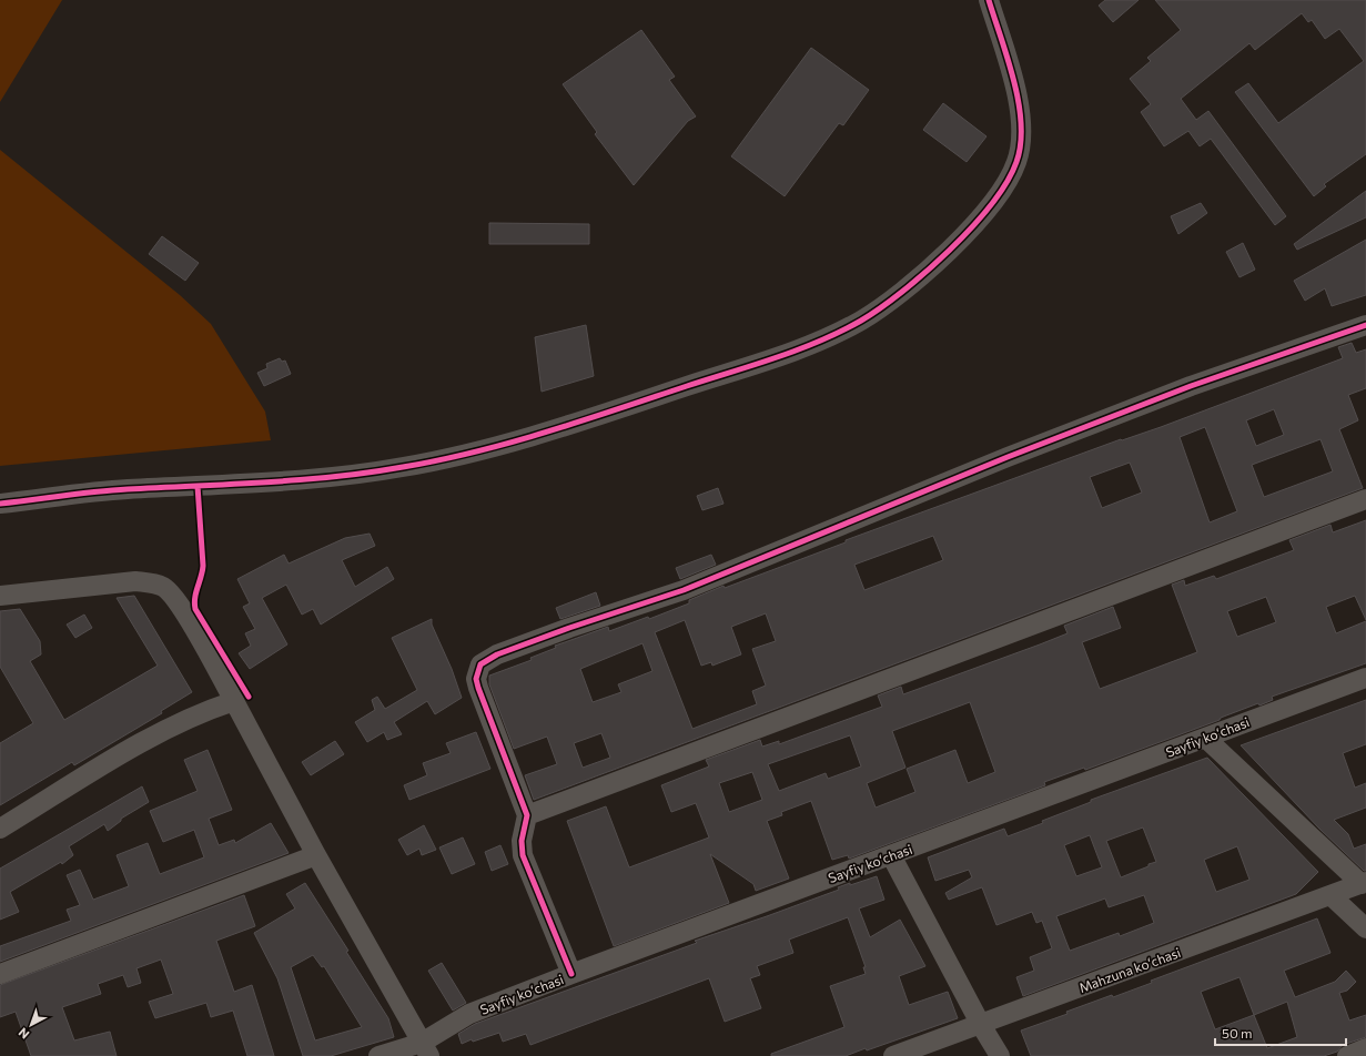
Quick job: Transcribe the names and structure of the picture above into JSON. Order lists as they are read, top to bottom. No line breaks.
{"streets":{"street":["Sayfiy koʻchasi","Mahzuna koʻchasi"]},"scale_bar":"50 m","north":"bottom left"}
